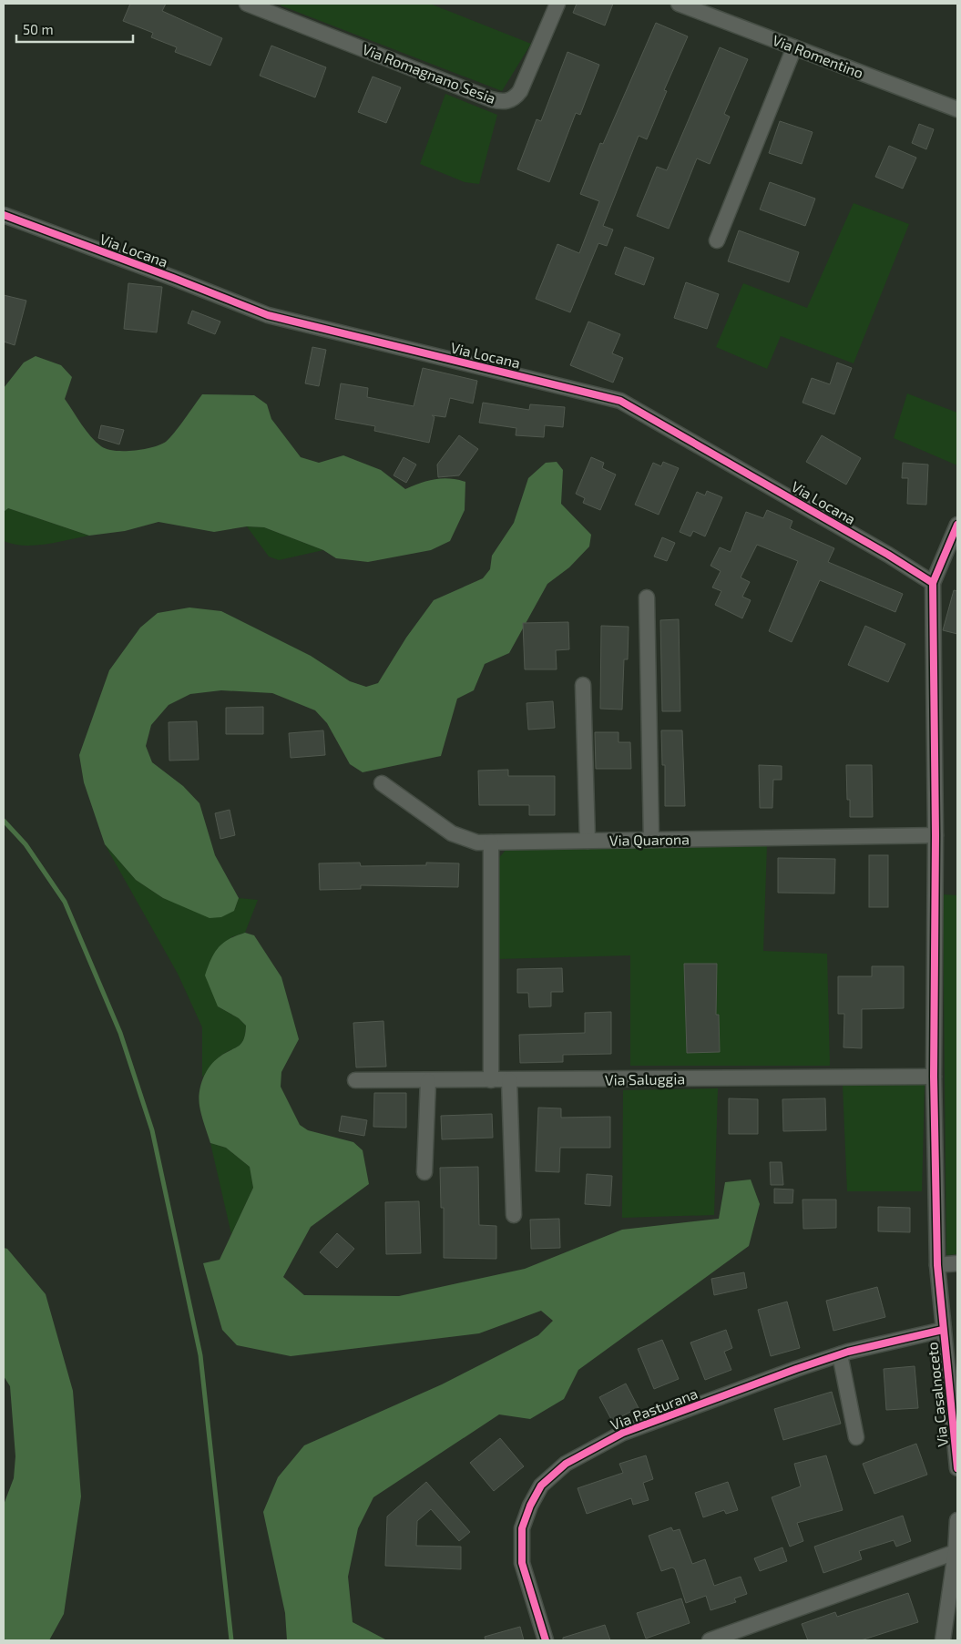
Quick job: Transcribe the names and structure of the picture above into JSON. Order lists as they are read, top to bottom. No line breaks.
{"streets":{"street":["Via Romentino","Via Romagnano Sesia","Via Locana","Via Quarona","Via Saluggia","Via Casalnoceto","Via Pasturana"]},"crossings":[["Via Locana","Via Casalnoceto"],["Via Quarona","Via Casalnoceto"],["Via Saluggia","Via Casalnoceto"],["Via Casalnoceto","Via Pasturana"]],"scale_bar":"50 m"}
